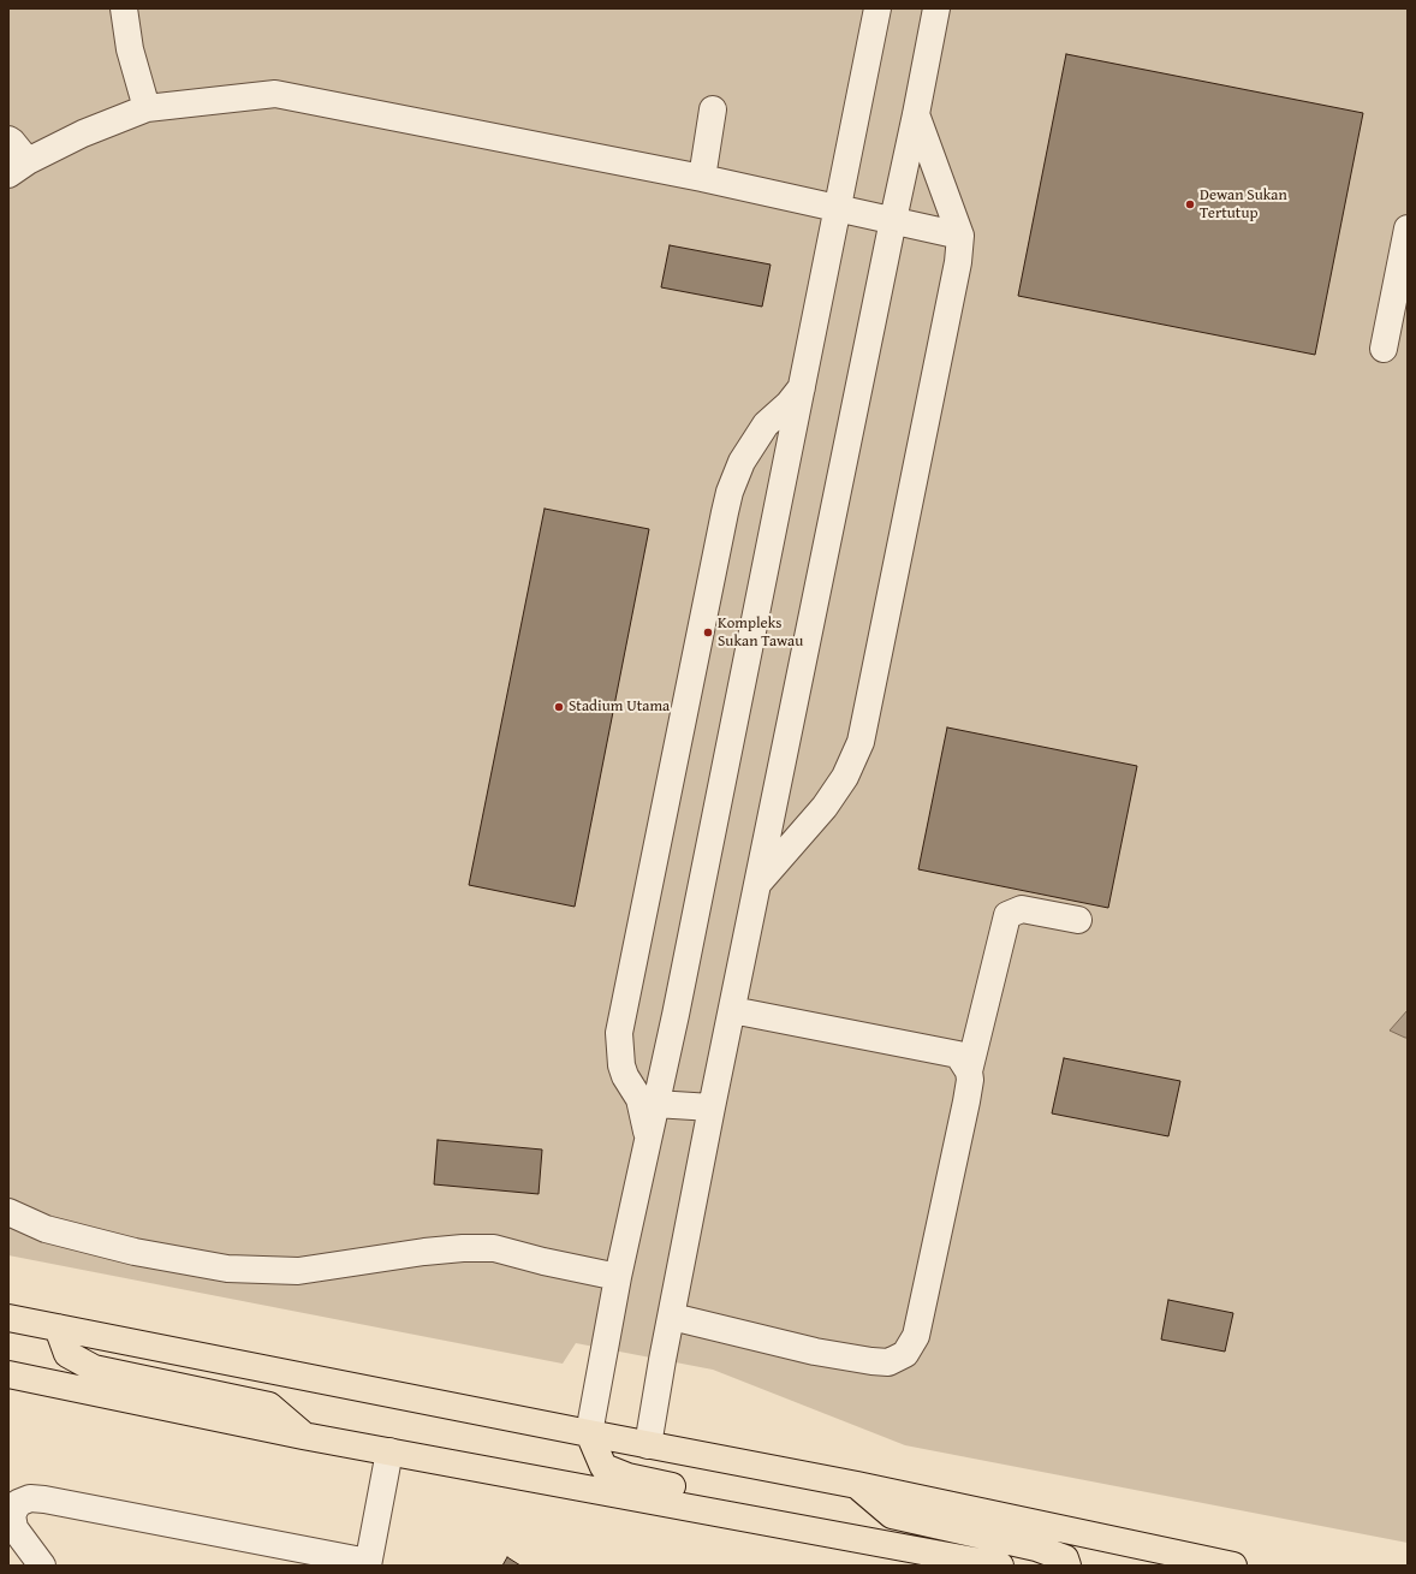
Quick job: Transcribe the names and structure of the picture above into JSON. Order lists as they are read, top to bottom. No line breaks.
{"places":["Dewan Sukan Tertutup","Kompleks Sukan Tawau","Stadium Utama"]}
